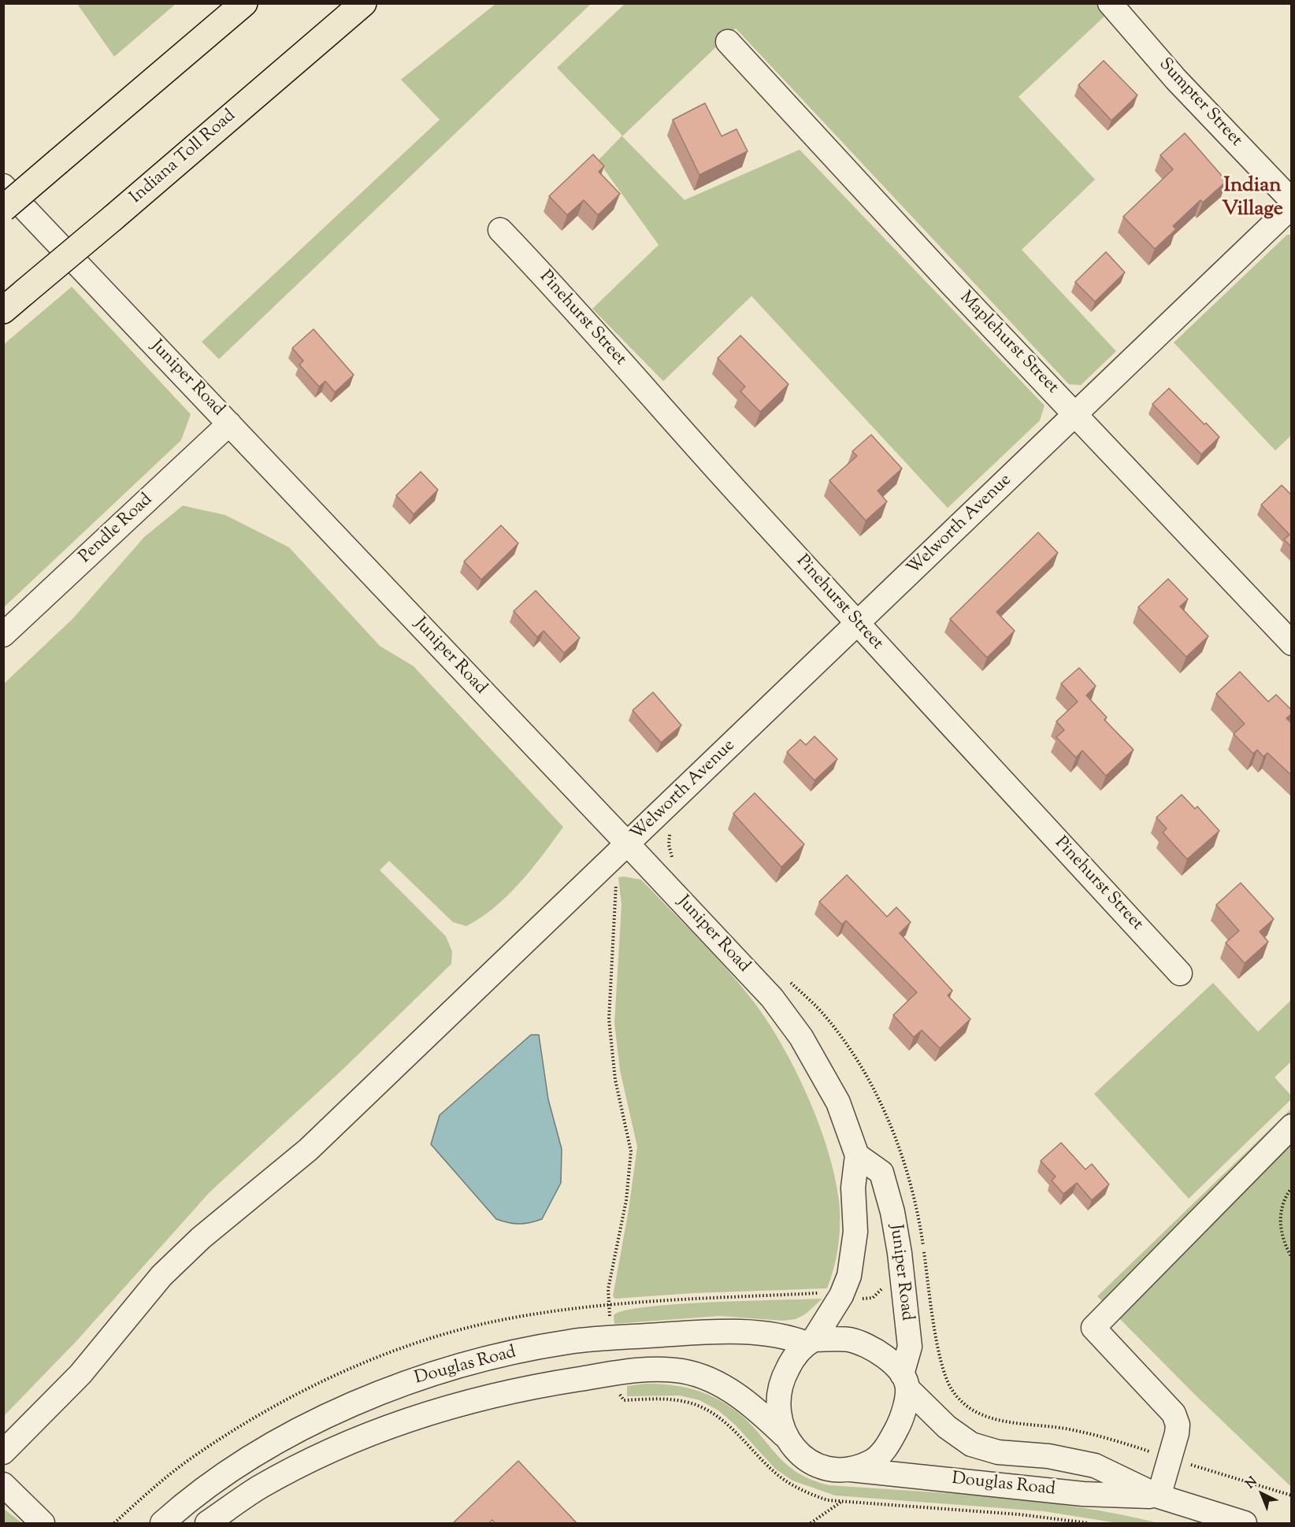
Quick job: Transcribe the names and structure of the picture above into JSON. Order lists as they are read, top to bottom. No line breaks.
{"streets":{"highway":["Indiana Toll Road"],"street":["Sumpter Street","Pinehurst Street","Maplehurst Street","Juniper Road","Welworth Avenue","Pendle Road","Douglas Road"]},"crossings":[["Pinehurst Street","Welworth Avenue"],["Maplehurst Street","Welworth Avenue"],["Juniper Road","Welworth Avenue"],["Juniper Road","Pendle Road"],["Juniper Road","Douglas Road"]],"districts":["Indian Village"],"north":"top left"}
